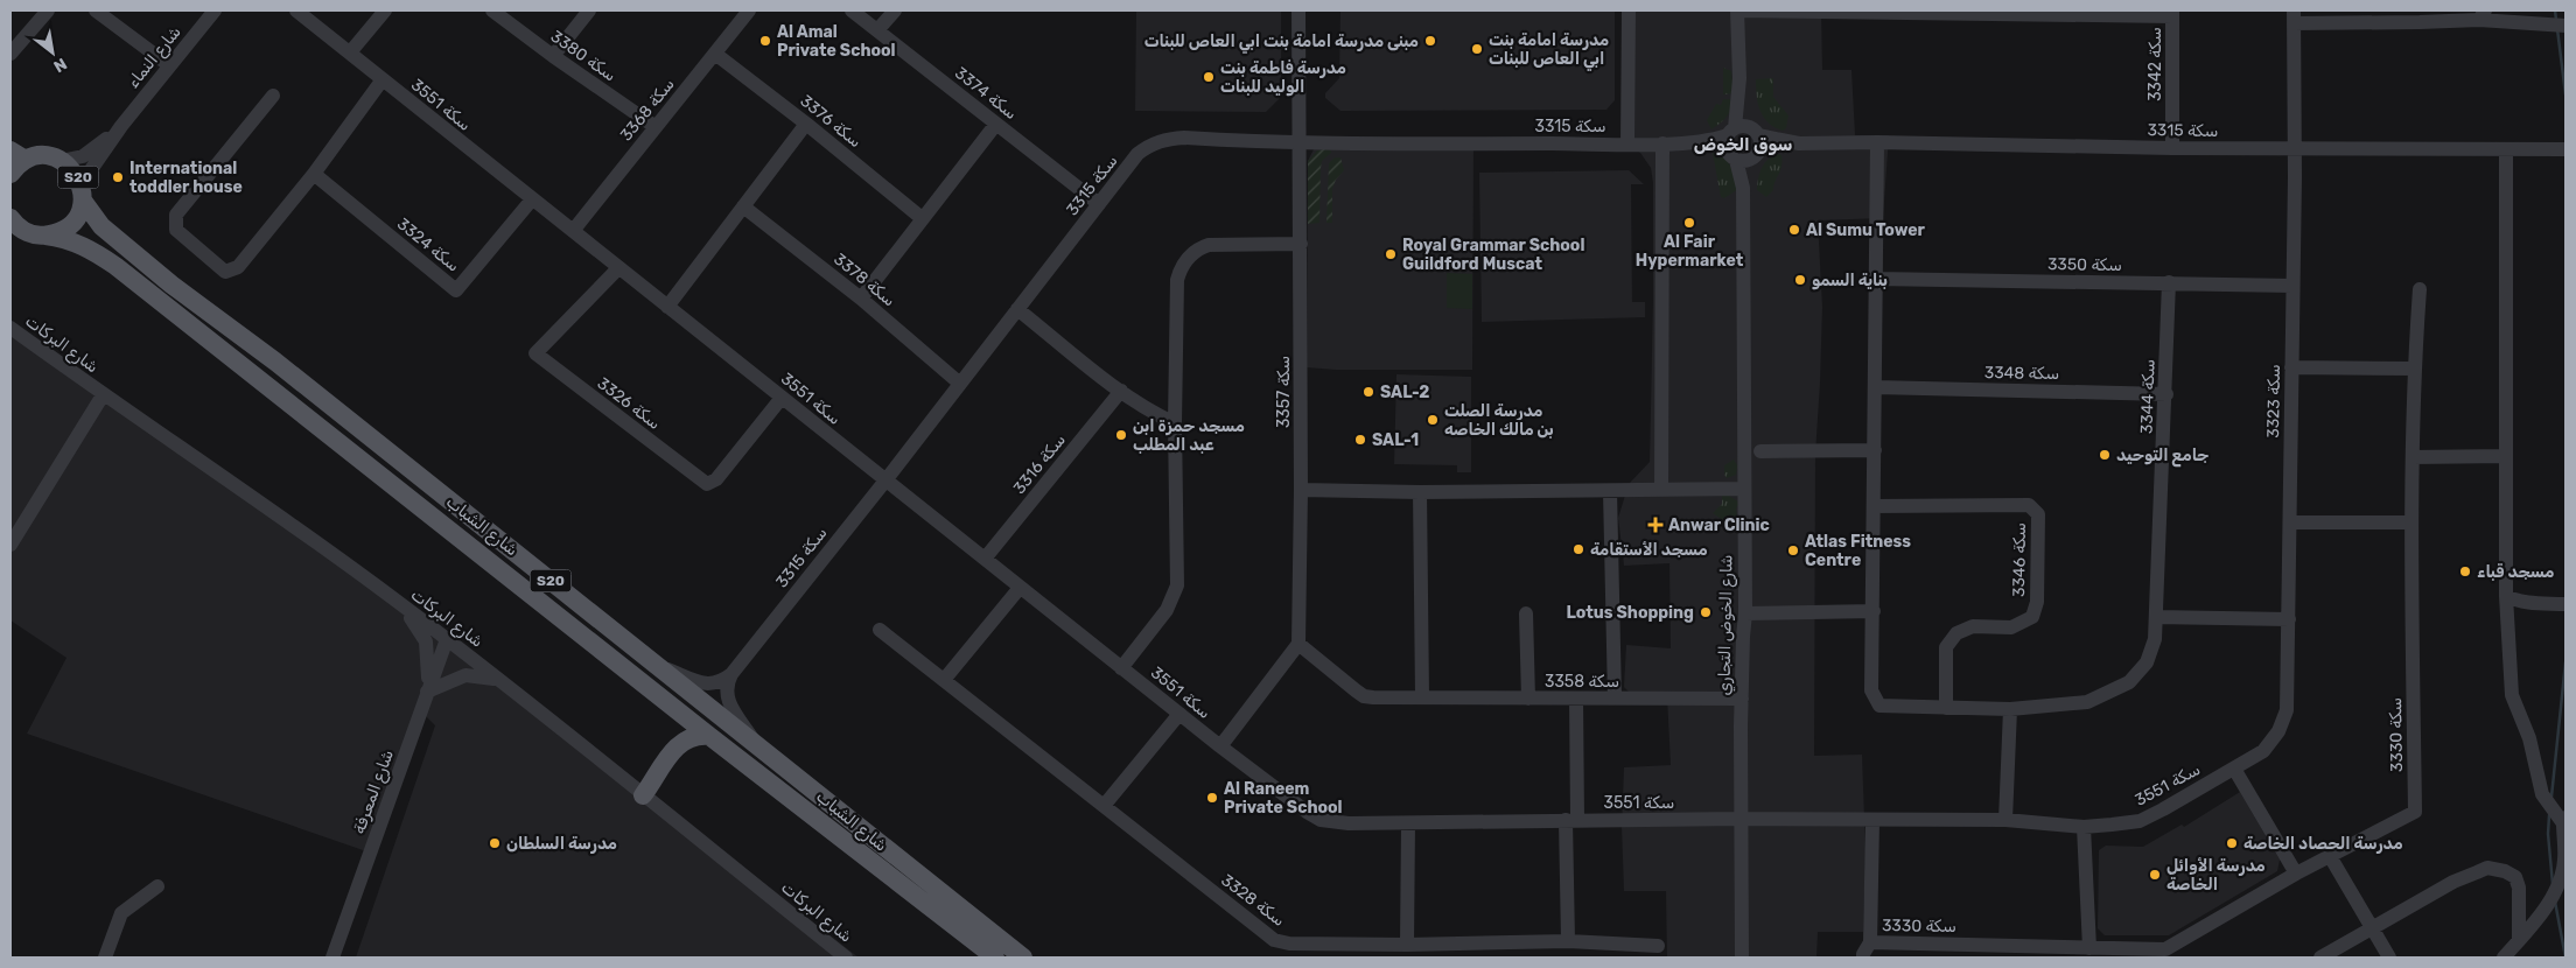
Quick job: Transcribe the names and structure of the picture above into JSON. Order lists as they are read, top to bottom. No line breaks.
{"streets":{"main road":["S20","شارع الشباب"],"street":["سكة 3380","شارع النماء","سكة 3342","سكة 3374","سكة 3551","سكة 3368","سكة 3376","سكة 3315","سكة 3324","سكة 3350","سكة 3378","شارع البركات","سكة 3348","سكة 3357","سكة 3344","سكة 3323","سكة 3326","سكة 3316","سكة 3346","شارع الخوض التجاري","سكة 3358","سكة 3330","شارع المعرفة","سكة 3328"]},"crossings":[["سكة 3380","سكة 3368"],["شارع النماء","S20"],["شارع النماء","شارع الشباب"],["سكة 3342","سكة 3315"],["سكة 3374","سكة 3315"],["سكة 3551","سكة 3368"],["سكة 3551","سكة 3315"],["سكة 3551","سكة 3324"],["سكة 3551","سكة 3323"],["سكة 3551","سكة 3326"],["سكة 3551","سكة 3316"],["سكة 3551","شارع الخوض التجاري"],["سكة 3551","سكة 3330"],["سكة 3368","سكة 3376"],["سكة 3315","سكة 3378"],["سكة 3315","سكة 3357"],["سكة 3315","سكة 3323"],["سكة 3315","شارع الخوض التجاري"],["S20","شارع الشباب"],["سكة 3350","سكة 3344"],["سكة 3350","سكة 3323"],["شارع البركات","شارع المعرفة"],["سكة 3348","سكة 3344"],["سكة 3357","سكة 3358"],["سكة 3344","سكة 3346"],["شارع الخوض التجاري","سكة 3358"]],"districts":["سوق الخوض"],"places":{"other":["Al Amal Private School","مبنى مدرسة امامة بنت ابي العاص للبنات","مدرسة امامة بنت ابي العاص للبنات","مدرسة فاطمة بنت الوليد للبنات","International toddler house","Al Fair Hypermarket","Al Sumu Tower","Royal Grammar School Guildford Muscat","بناية السمو","SAL-2","مدرسة الصلت بن مالك الخاصه","مسجد حمزة ابن عبد المطلب","SAL-1","جامع التوحيد","مسجد الأستقامة","Atlas Fitness Centre","مسجد قباء","Lotus Shopping","Al Raneem Private School","مدرسة السلطان","مدرسة الحصاد الخاصة","مدرسة الأوائل الخاصة"],"health":["Anwar Clinic"]},"north":"bottom right"}
